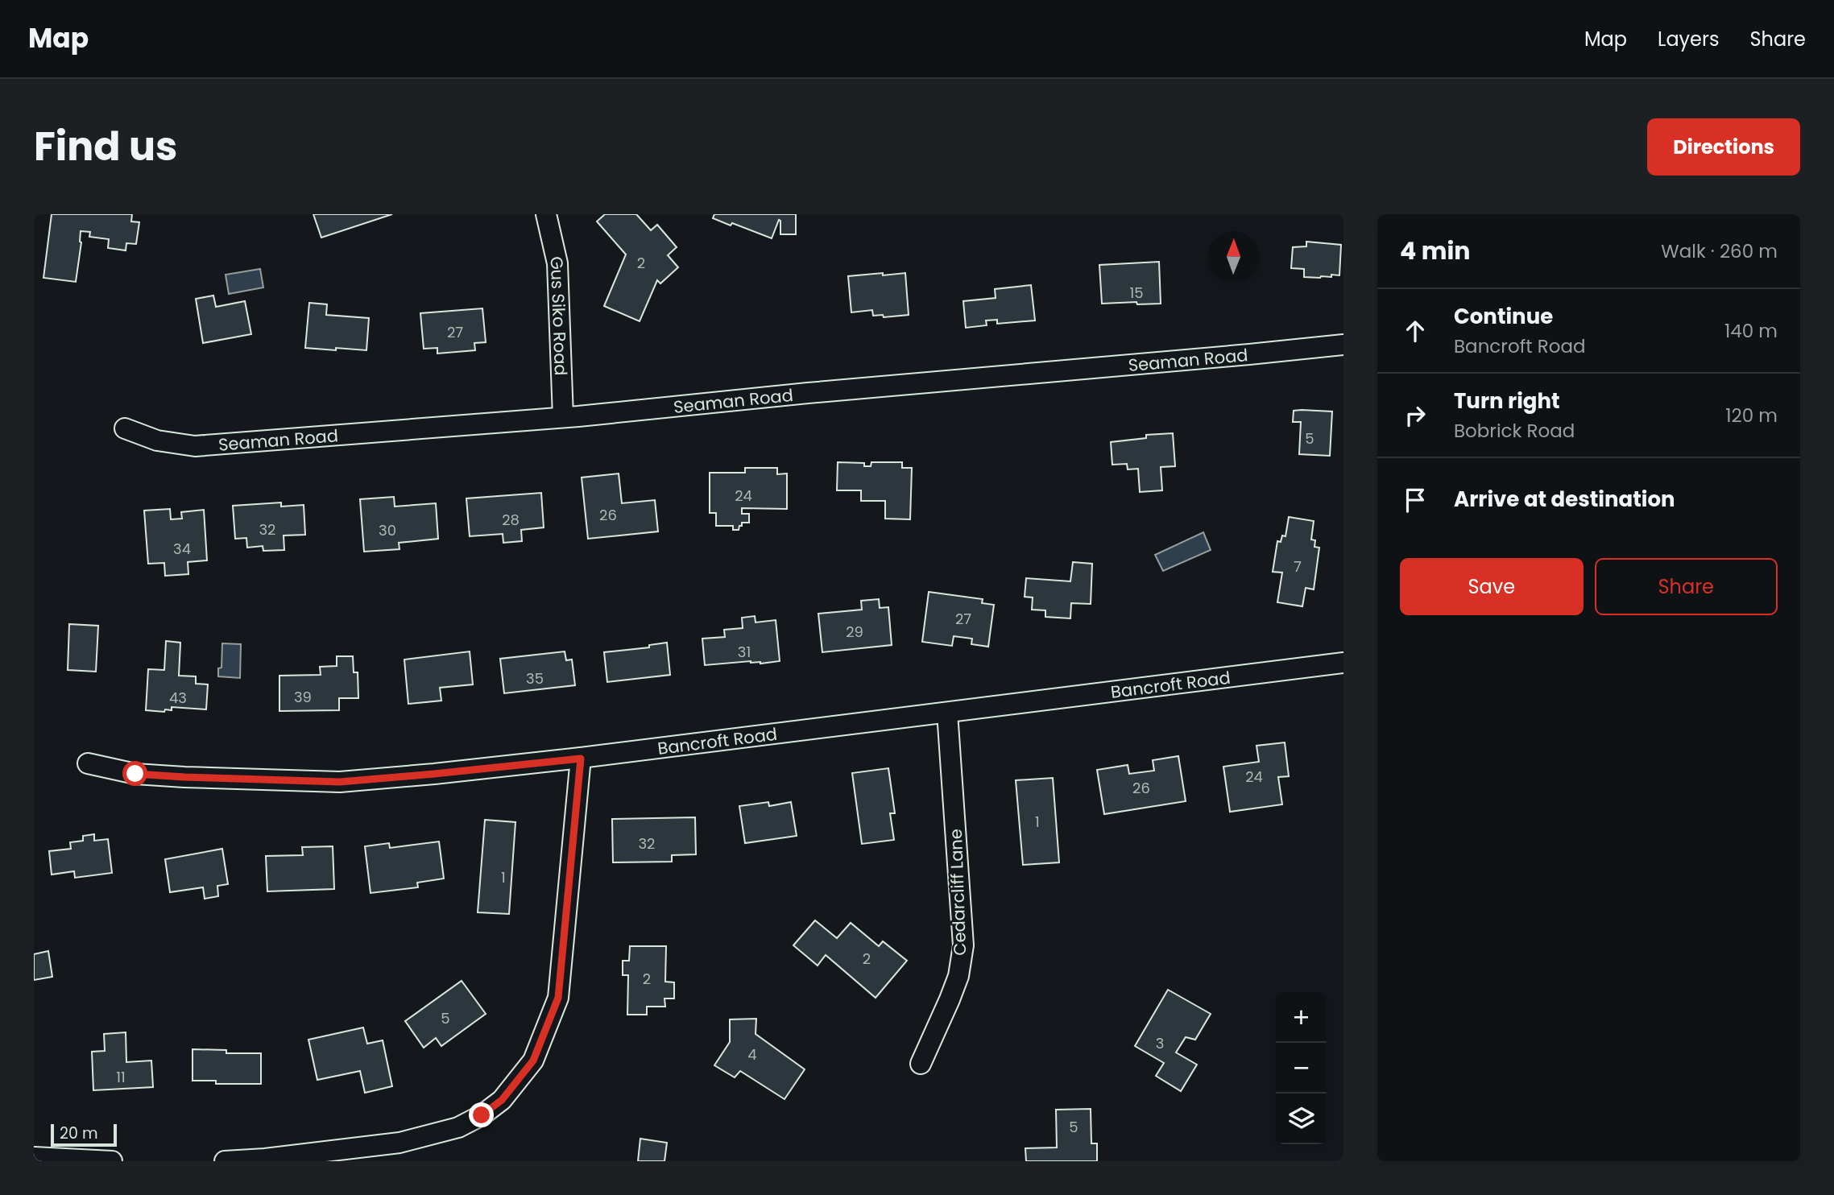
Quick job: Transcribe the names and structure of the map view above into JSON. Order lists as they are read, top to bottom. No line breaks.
{"streets":{"street":["Gus Siko Road","Seaman Road","Bancroft Road","Cedarcliff Lane"]},"crossings":[["Gus Siko Road","Seaman Road"],["Bancroft Road","Cedarcliff Lane"]],"house_numbers":["2","15","27","5","24","26","28","32","30","34","7","27","29","31","35","39","43","24","26","1","32","1","2","2","5","3","4","11","5"],"scale_bar":"20 m","north":"top","page":{"header":"Map","nav":["Map","Layers","Share"],"title":"Find us","buttons":["Directions",["Save","Share"]],"heading":["4 min","Walk · 260 m"],"list":[["Continue","Bancroft Road","140 m"],["Turn right","Bobrick Road","120 m"],"Arrive at destination"],"map_buttons":["+","−"],"scale":"20 m"}}
